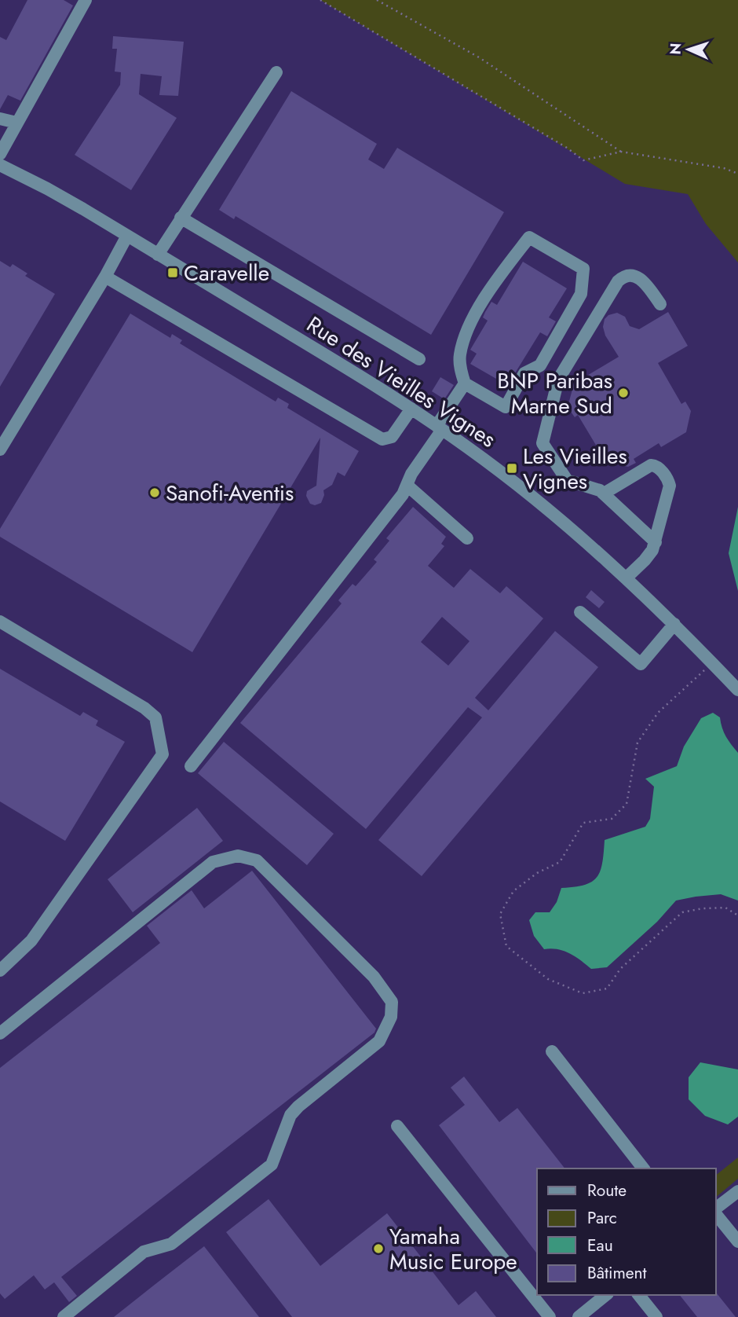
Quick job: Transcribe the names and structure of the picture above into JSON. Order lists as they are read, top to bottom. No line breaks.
{"streets":{"street":["Rue des Vieilles Vignes"]},"places":{"transit":["Caravelle","Les Vieilles Vignes"],"other":["BNP Paribas Marne Sud","Sanofi-Aventis","Yamaha Music Europe"]},"legend":["Route","Parc","Eau","Bâtiment"],"north":"left"}
